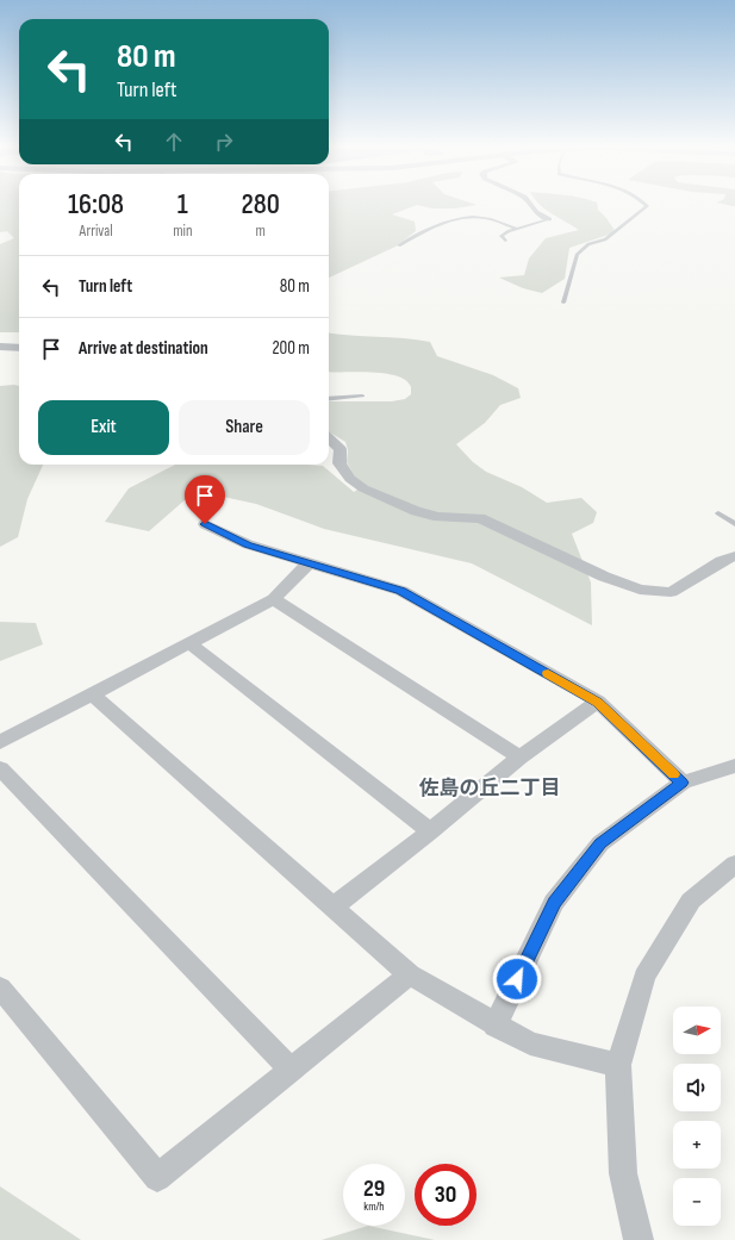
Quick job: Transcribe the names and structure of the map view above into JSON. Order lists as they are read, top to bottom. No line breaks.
{"districts":["佐島の丘二丁目"],"north":"right","page":{"turn":["80 m","Turn left"],"eta":["16:08","Arrival","1","min","280","m"],"list":[{"name":"Turn left","value":"80 m"},{"name":"Arrive at destination","value":"200 m"}],"buttons":["Exit","Share"],"map_buttons":["+","−"],"speed":"29 km/h","limit":"30"}}
